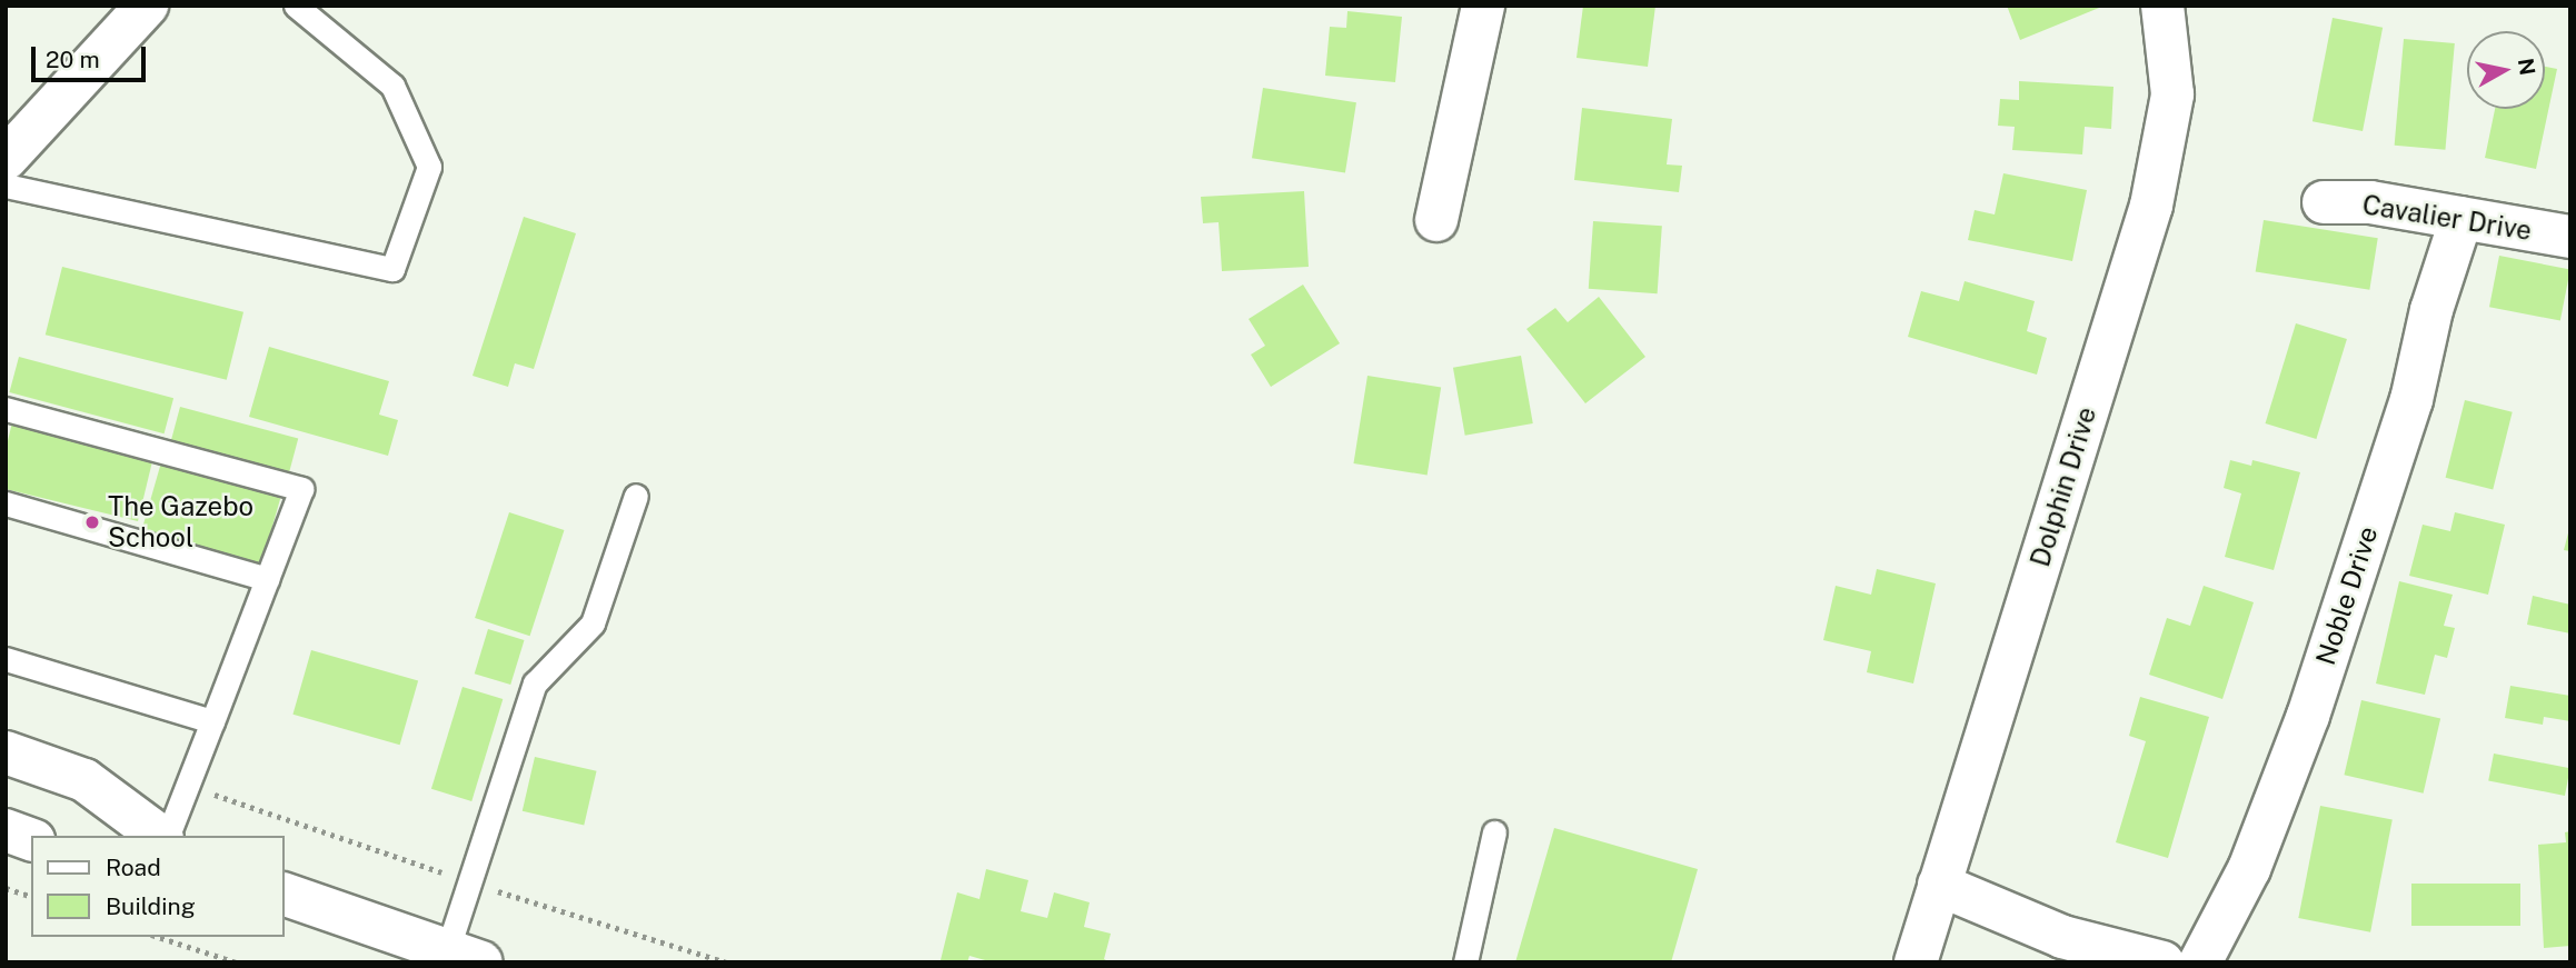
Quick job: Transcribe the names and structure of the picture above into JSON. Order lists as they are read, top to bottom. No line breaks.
{"streets":{"street":["Cavalier Drive","Dolphin Drive","Noble Drive"]},"crossings":[["Cavalier Drive","Noble Drive"]],"places":["The Gazebo School"],"legend":["Road","Building"],"scale_bar":"20 m","north":"right"}
